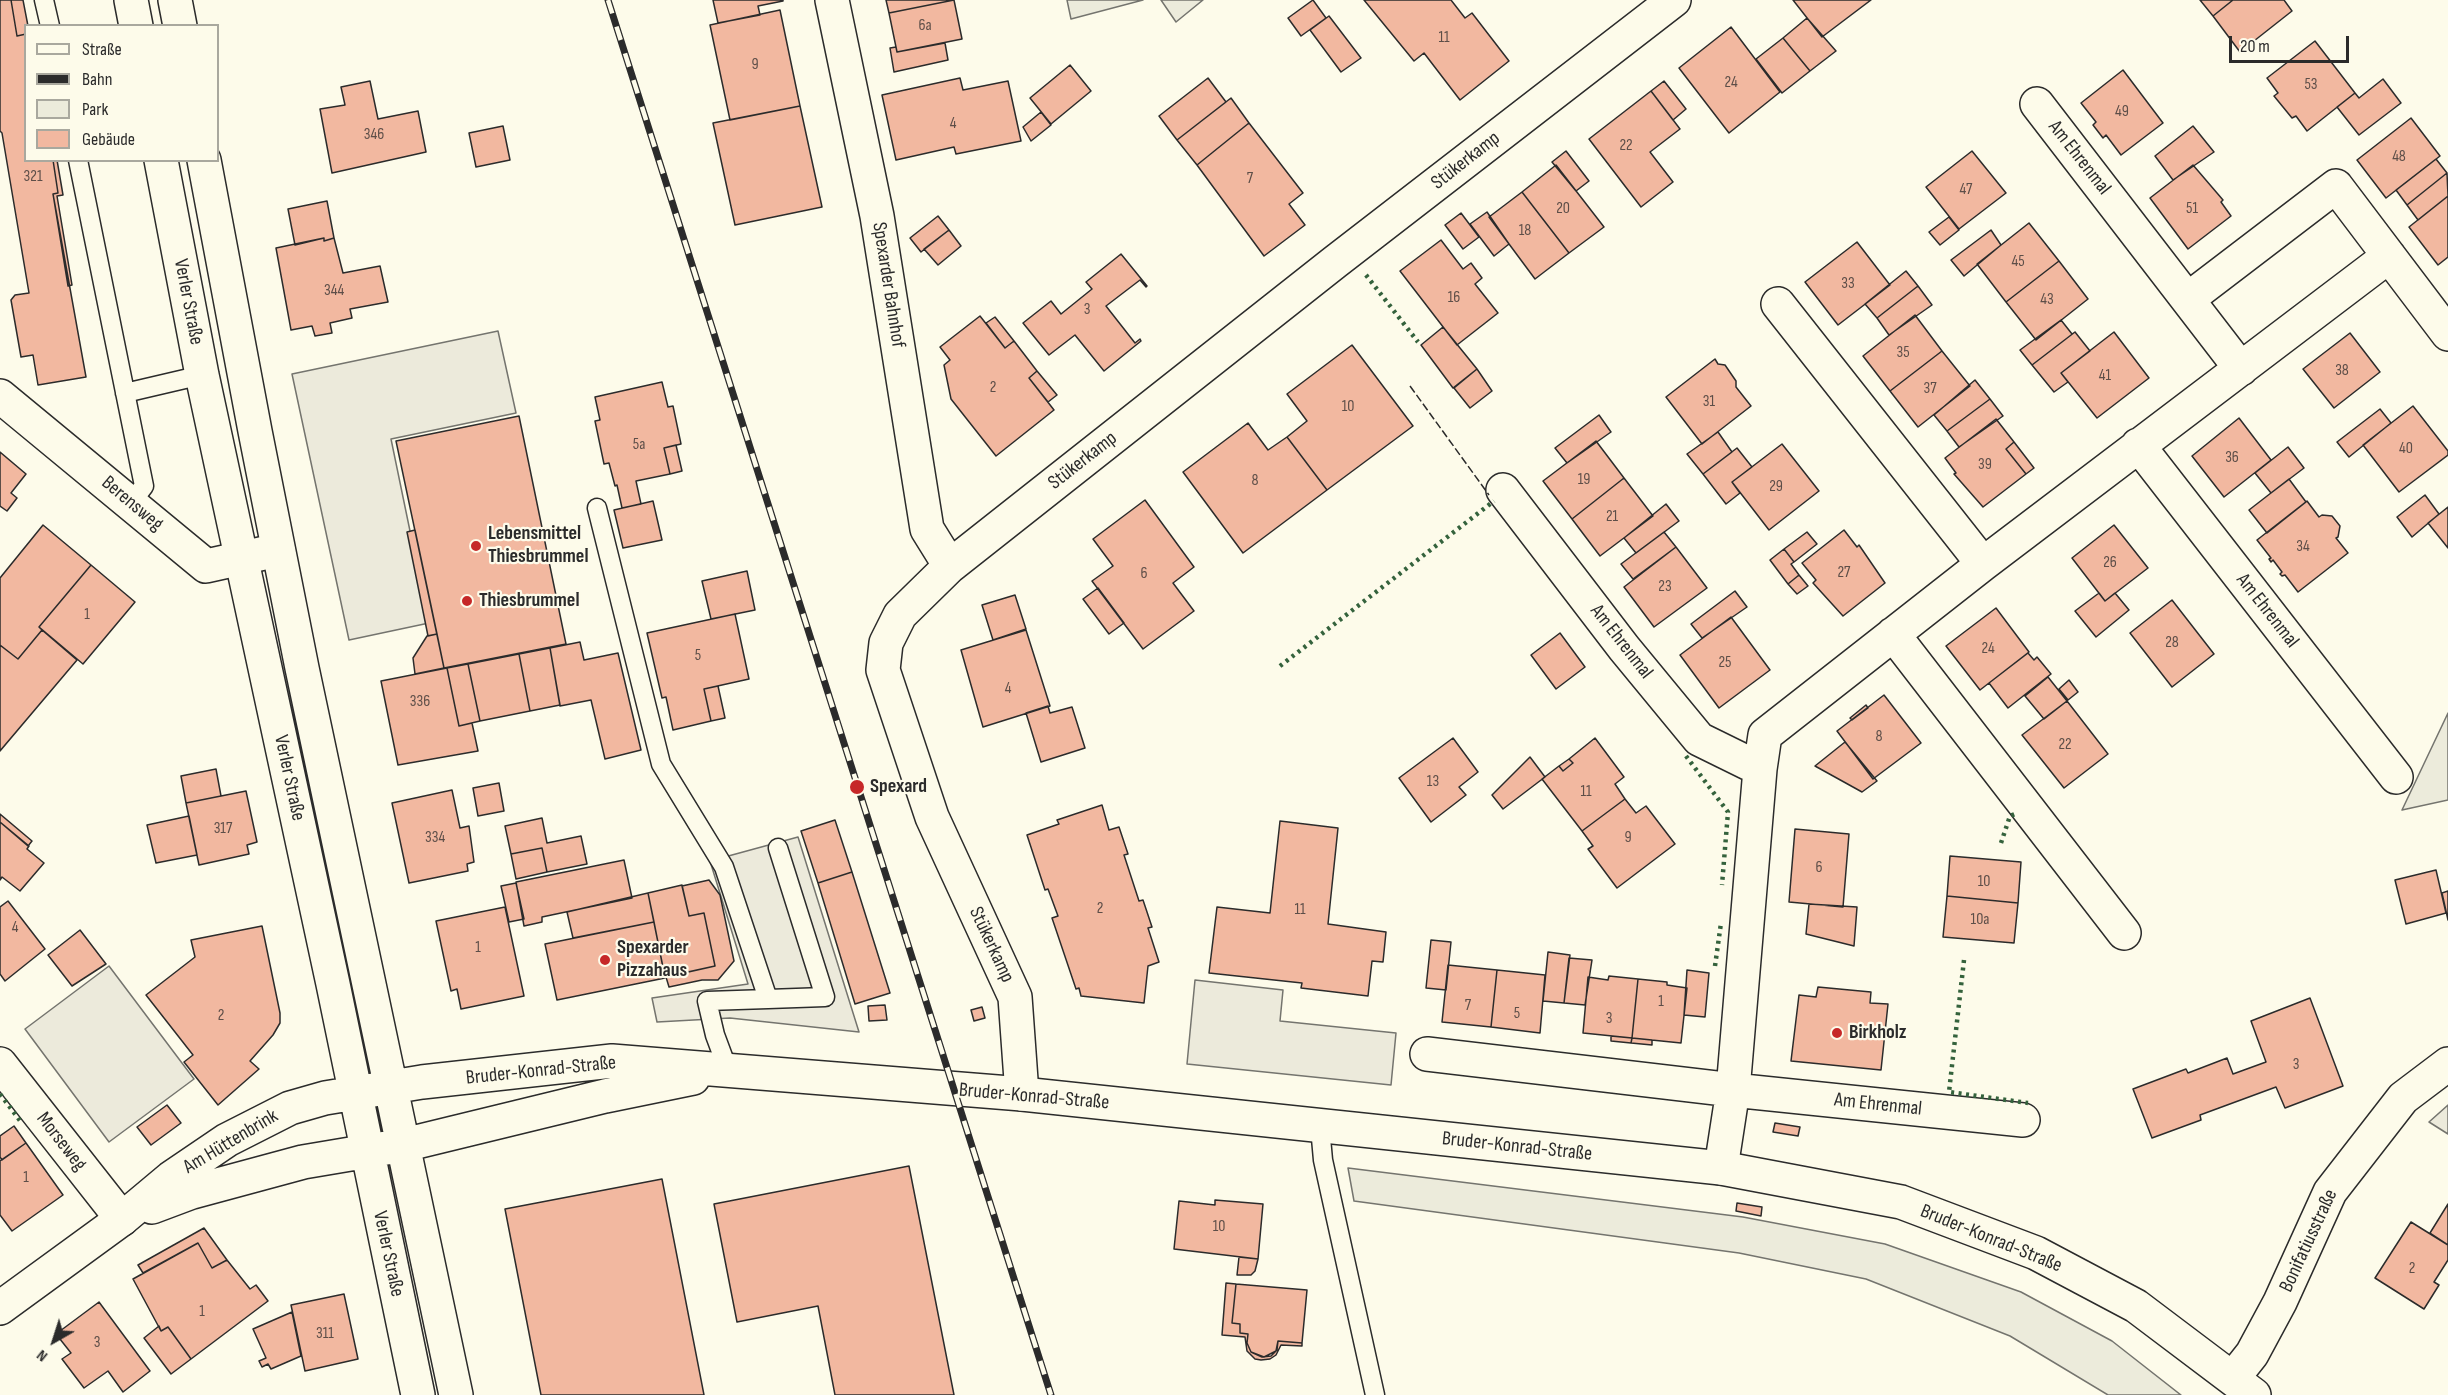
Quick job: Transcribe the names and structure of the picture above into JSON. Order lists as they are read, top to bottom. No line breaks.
{"streets":{"street":["Am Ehrenmal","Stükerkamp","Spexarder Bahnhof","Verler Straße","Berensweg","Bruder-Konrad-Straße","Morseweg","Am Hüttenbrink","Bonifatiusstraße"]},"crossings":[["Stükerkamp","Spexarder Bahnhof"],["Stükerkamp","Bruder-Konrad-Straße"],["Verler Straße","Berensweg"],["Verler Straße","Bruder-Konrad-Straße"],["Verler Straße","Am Hüttenbrink"],["Bruder-Konrad-Straße","Am Hüttenbrink"],["Bruder-Konrad-Straße","Bonifatiusstraße"],["Morseweg","Am Hüttenbrink"]],"places":["Lebensmittel Thiesbrummel","Thiesbrummel","Spexard","Spexarder Pizzahaus","Birkholz"],"house_numbers":["6a","11","9","24","53","49","4","346","22","48","321","7","47","20","51","18","45","33","344","16","43","3","35","38","41","2","37","31","10","5a","40","36","39","19","8","29","21","34","26","27","6","23","1","28","24","5","25","4","336","8","22","13","11","317","334","9","6","10","2","11","10a","4","1","1","7","5","2","3","3","1","10","2","1","311","3"],"legend":["Straße","Bahn","Park","Gebäude"],"scale_bar":"20 m","north":"bottom left"}
